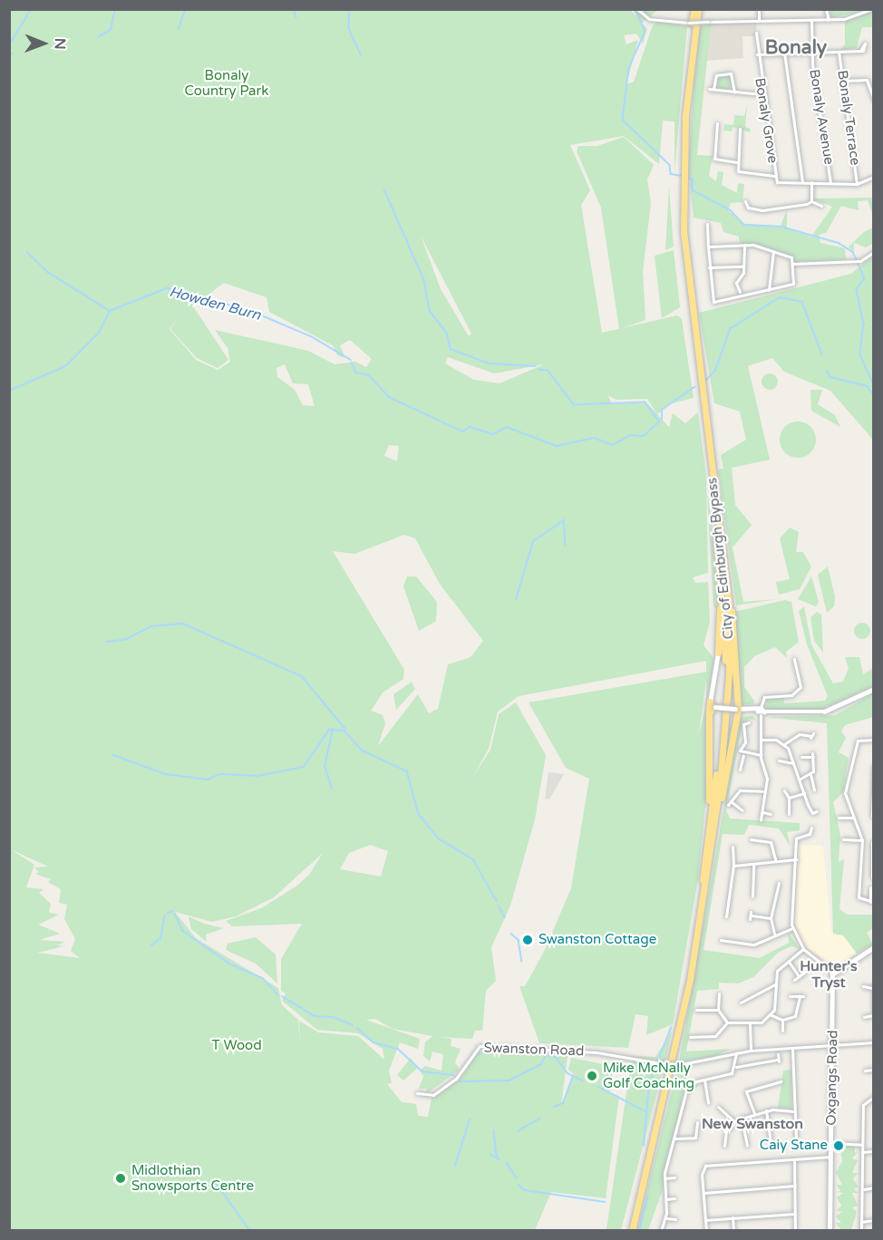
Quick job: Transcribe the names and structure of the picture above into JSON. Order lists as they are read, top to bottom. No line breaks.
{"streets":{"highway":["City of Edinburgh Bypass"],"main road":["Oxgangs Road"],"street":["Bonaly Avenue","Bonaly Terrace","Bonaly Grove","Swanston Road"]},"crossings":[["Swanston Road","Oxgangs Road"]],"districts":["Bonaly","Hunter's Tryst","New Swanston"],"water":["Howden Burn"],"parks":["Bonaly Country Park","T Wood"],"places":["Swanston Cottage","Mike McNally Golf Coaching","Caiy Stane","Midlothian Snowsports Centre"],"north":"right"}
